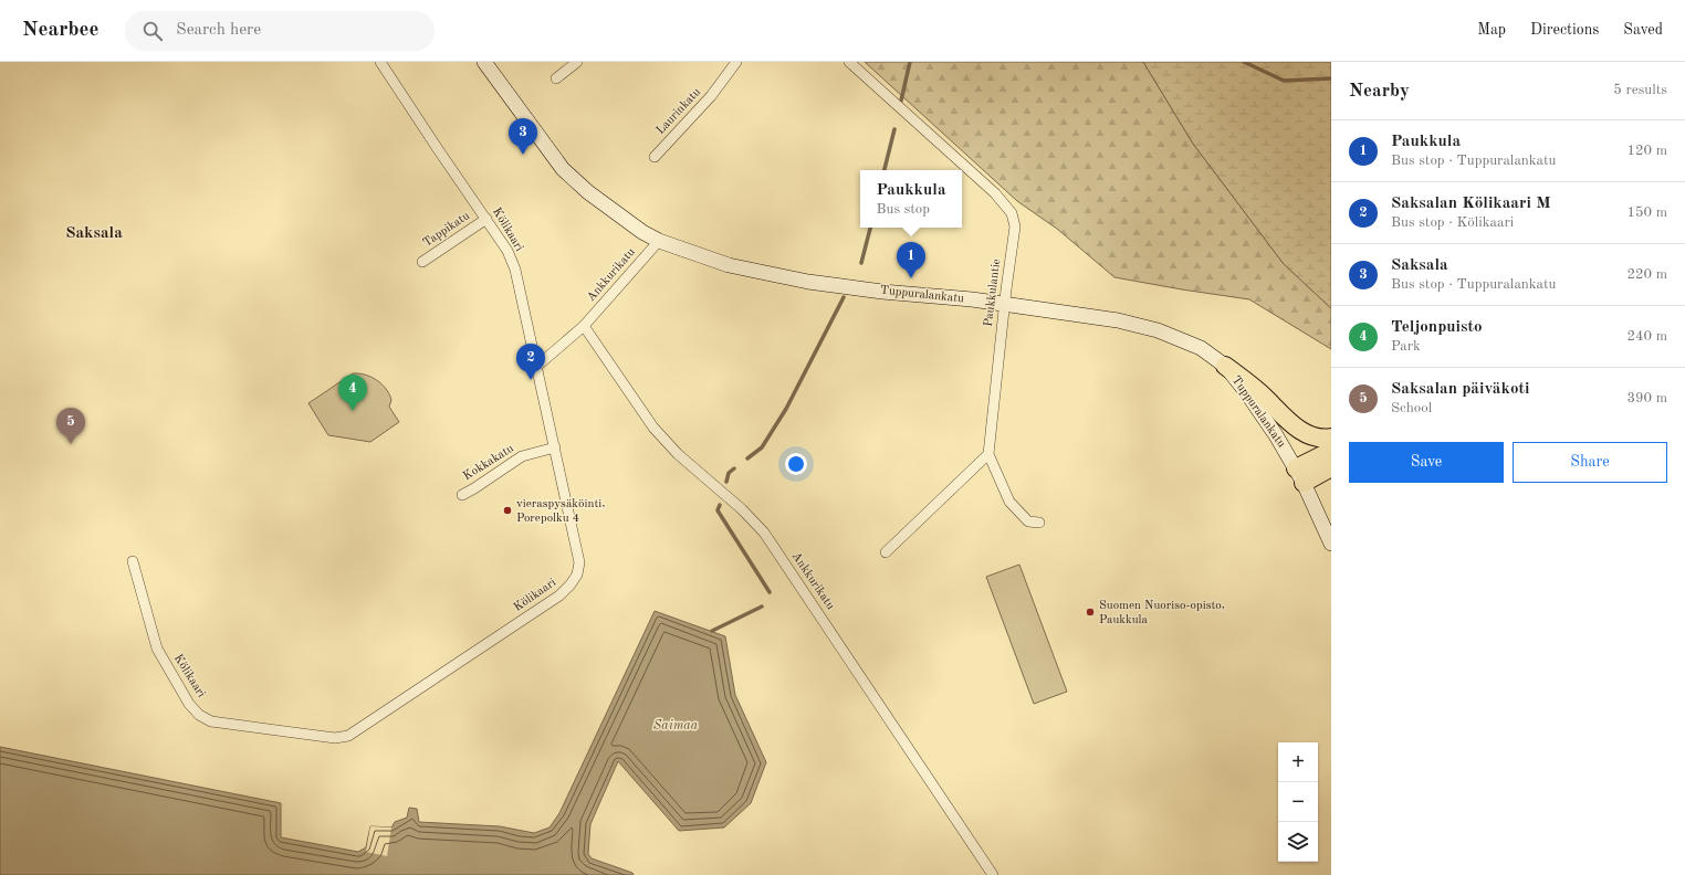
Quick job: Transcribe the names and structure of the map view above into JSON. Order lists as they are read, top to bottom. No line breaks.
{"streets":{"street":["Laurinkatu","Tappikatu","Kölikaari","Ankkurikatu","Paukkulantie","Tuppuralankatu","Kokkakatu"]},"crossings":[["Tappikatu","Kölikaari"],["Kölikaari","Ankkurikatu"],["Kölikaari","Kokkakatu"],["Ankkurikatu","Tuppuralankatu"],["Paukkulantie","Tuppuralankatu"]],"districts":["Saksala"],"water":["Saimaa"],"places":["vieraspysäköinti, Porepolku 4","Suomen Nuoriso-opisto, Paukkula"],"page":{"header":"Nearbee","search":"Search here","nav":["Map","Directions","Saved"],"heading":["Nearby","5 results"],"pins":["3","1","2","4","5"],"list":[{"mark":"1","name":"Paukkula","note":"Bus stop · Tuppuralankatu","value":"120 m"},{"mark":"2","name":"Saksalan Kölikaari M","note":"Bus stop · Kölikaari","value":"150 m"},{"mark":"3","name":"Saksala","note":"Bus stop · Tuppuralankatu","value":"220 m"},{"mark":"4","name":"Teljonpuisto","note":"Park","value":"240 m"},{"mark":"5","name":"Saksalan päiväkoti","note":"School","value":"390 m"}],"popup":["Paukkula","Bus stop"],"buttons":["Save","Share"],"map_buttons":["+","−"]}}
